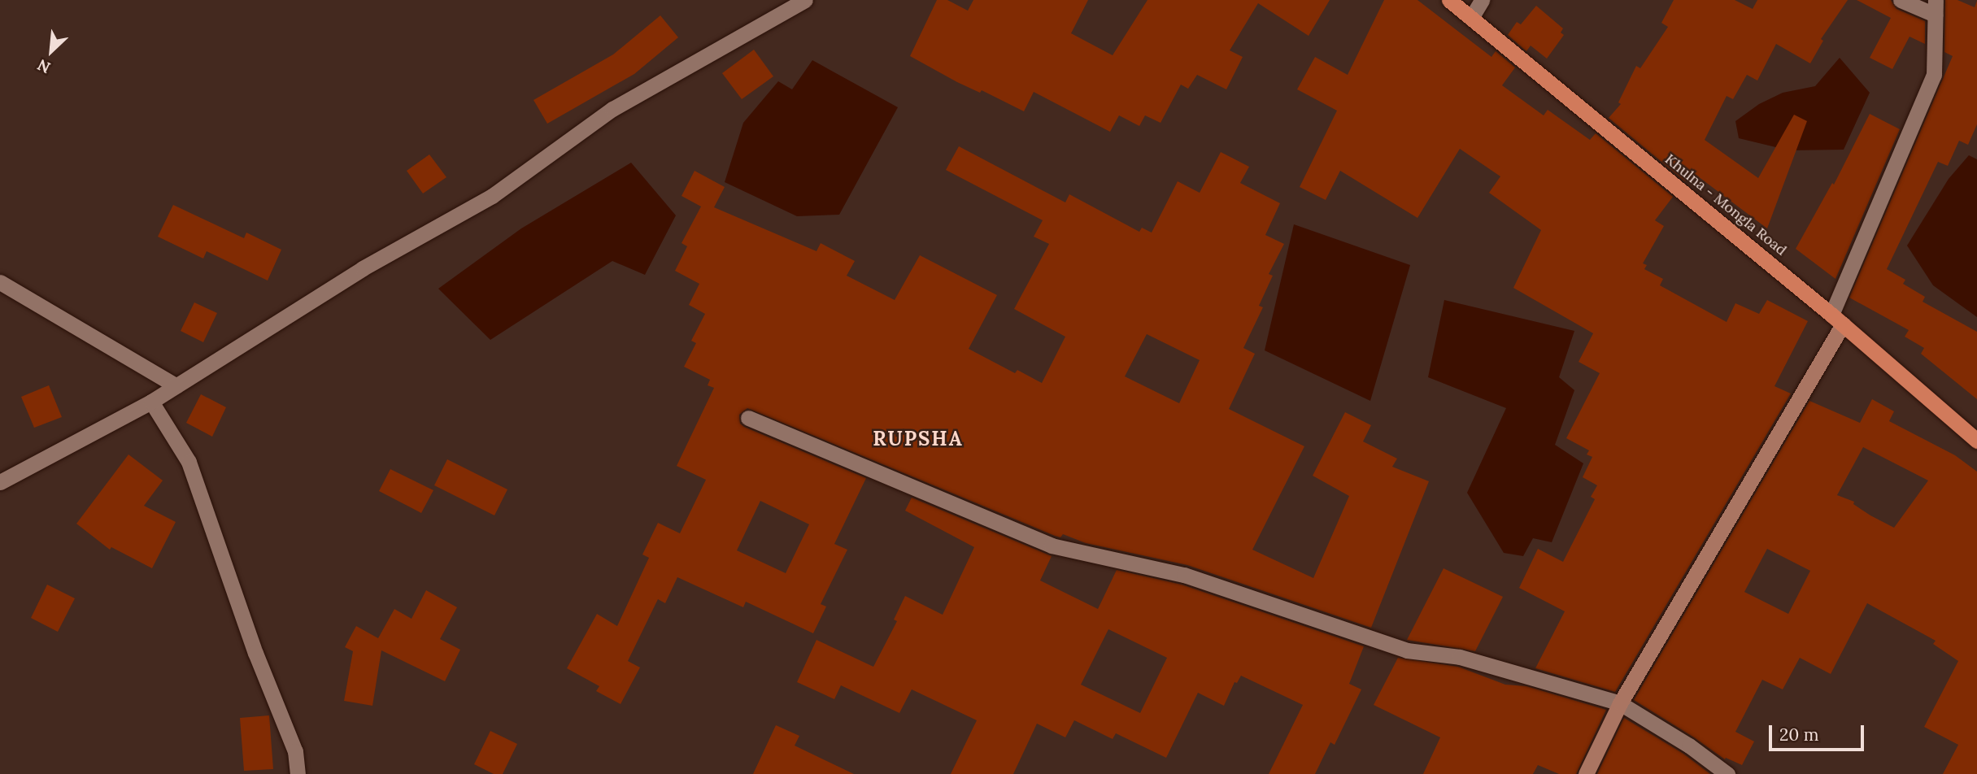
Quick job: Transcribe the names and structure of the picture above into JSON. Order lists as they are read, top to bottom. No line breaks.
{"streets":{"highway":["Khulna - Mongla Road"]},"districts":["RUPSHA"],"scale_bar":"20 m","north":"bottom left"}
